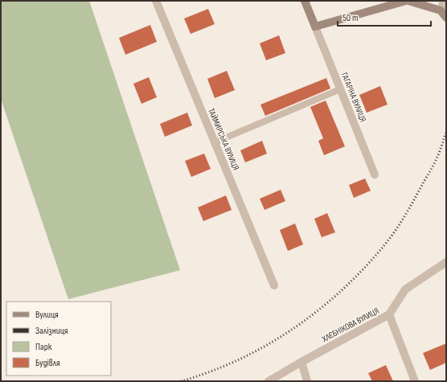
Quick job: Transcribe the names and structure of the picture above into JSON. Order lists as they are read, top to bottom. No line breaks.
{"streets":{"street":["ГАГАРІНА ВУЛИЦЯ","ТАЙМИРСЬКА ВУЛИЦЯ","ХЛЄБНІКОВА ВУЛИЦЯ"]},"legend":["Вулиця","Залізниця","Парк","Будівля"],"scale_bar":"50 m"}
